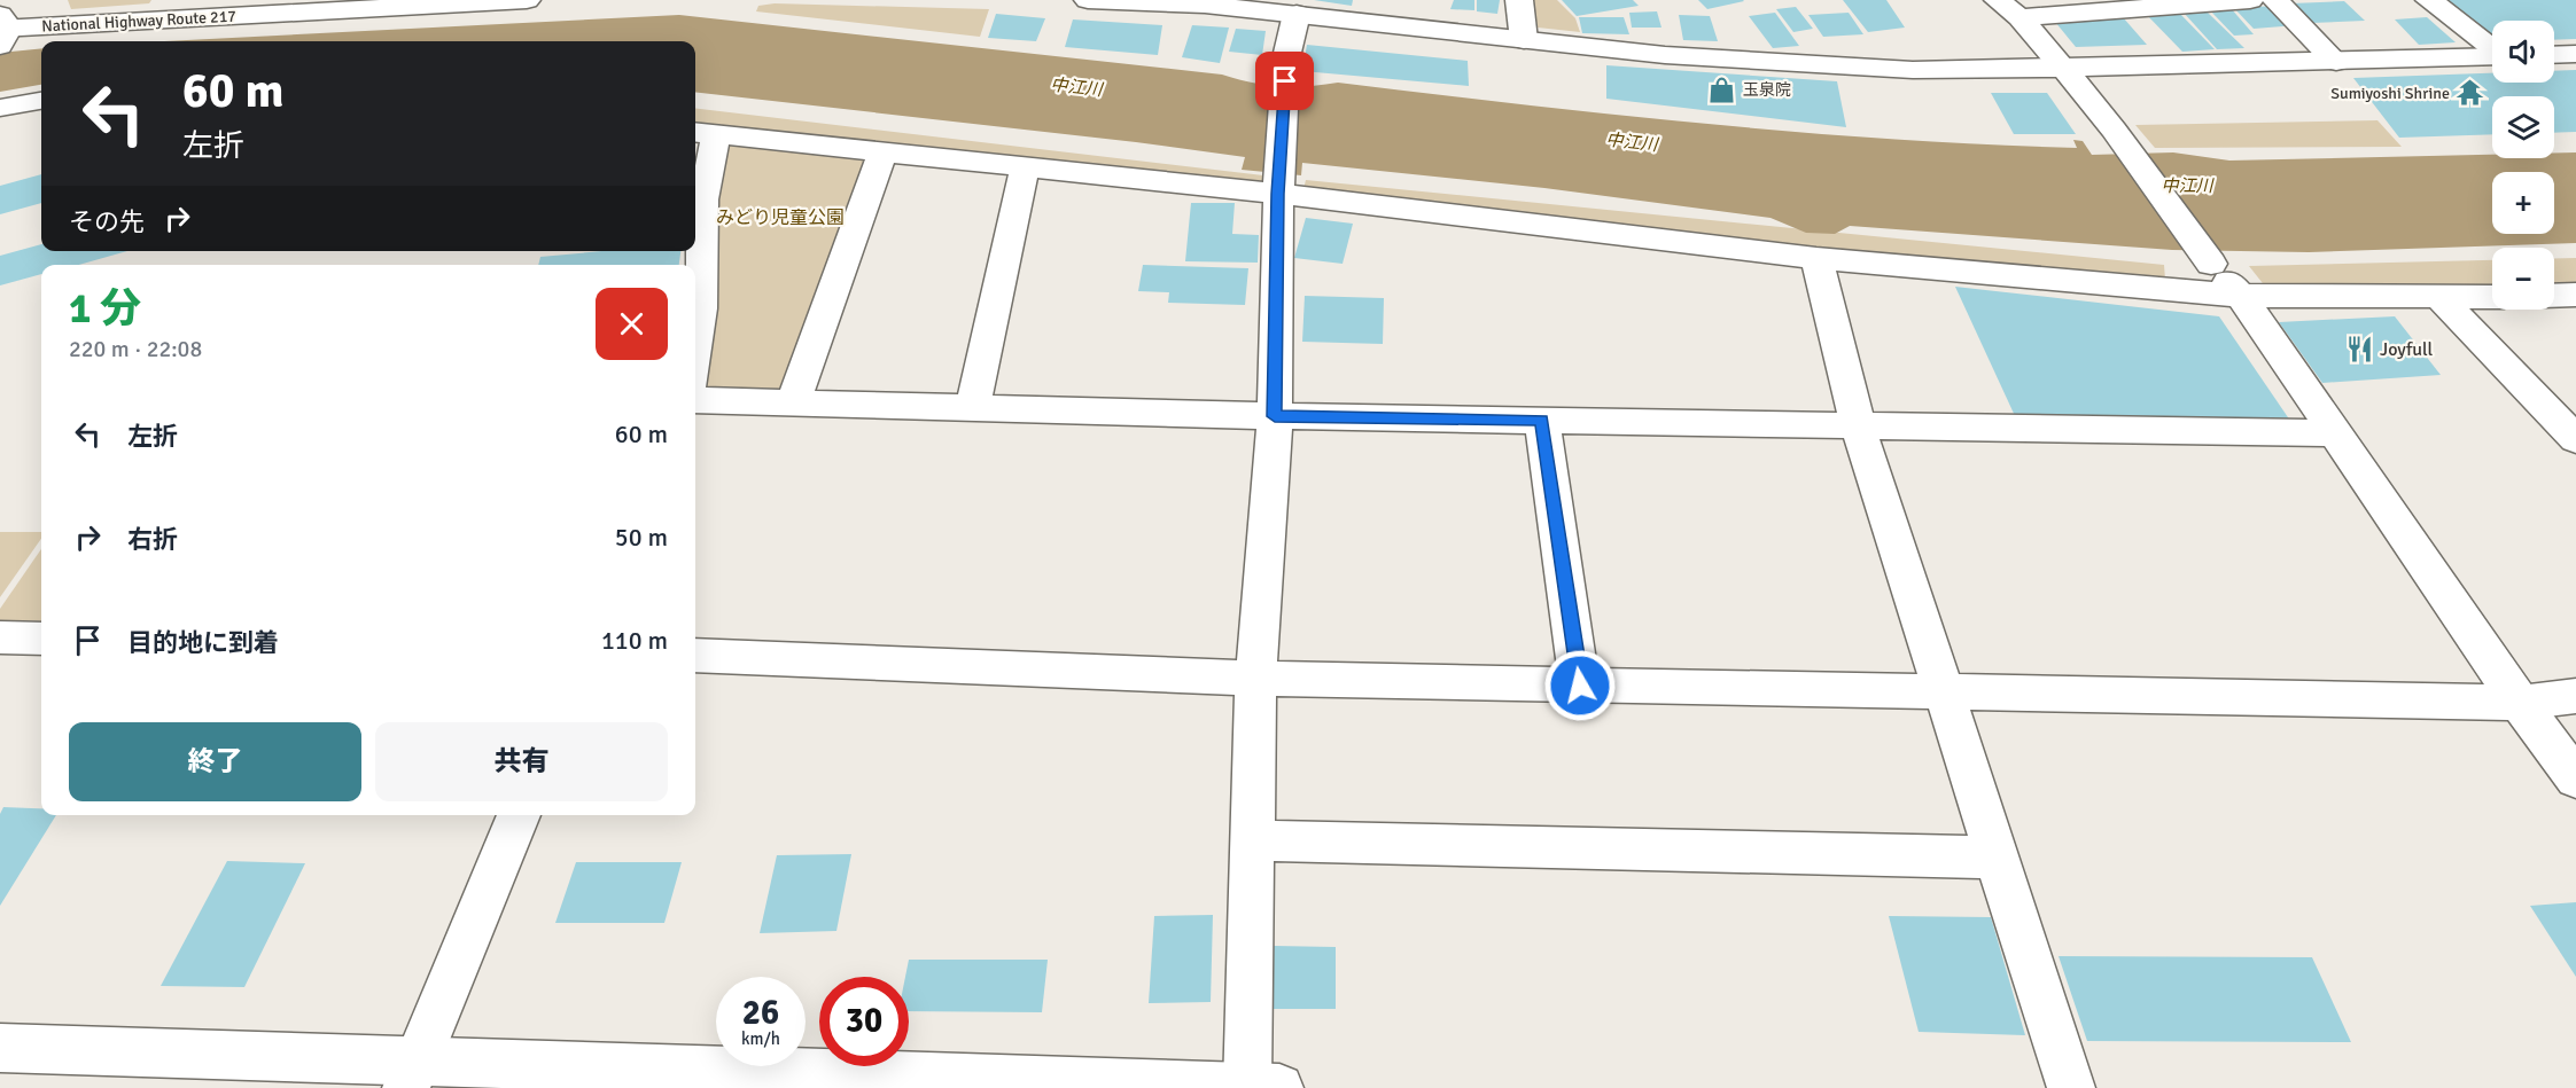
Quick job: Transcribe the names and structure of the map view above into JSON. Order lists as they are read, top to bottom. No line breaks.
{"streets":{"main road":["National Highway Route 217"]},"water":["中江川"],"parks":["みどり児童公園"],"places":{"shop":["玉泉院"],"temple":["Sumiyoshi Shrine"],"restaurant":["Joyfull"]},"page":{"map_buttons":["+","−"],"turn":["60 m","左折"],"then":"その先","heading":["1 分","220 m · 22:08"],"list":[{"name":"左折","value":"60 m"},{"name":"右折","value":"50 m"},{"name":"目的地に到着","value":"110 m"}],"buttons":["終了","共有"],"speed":"26 km/h","limit":"30"}}
